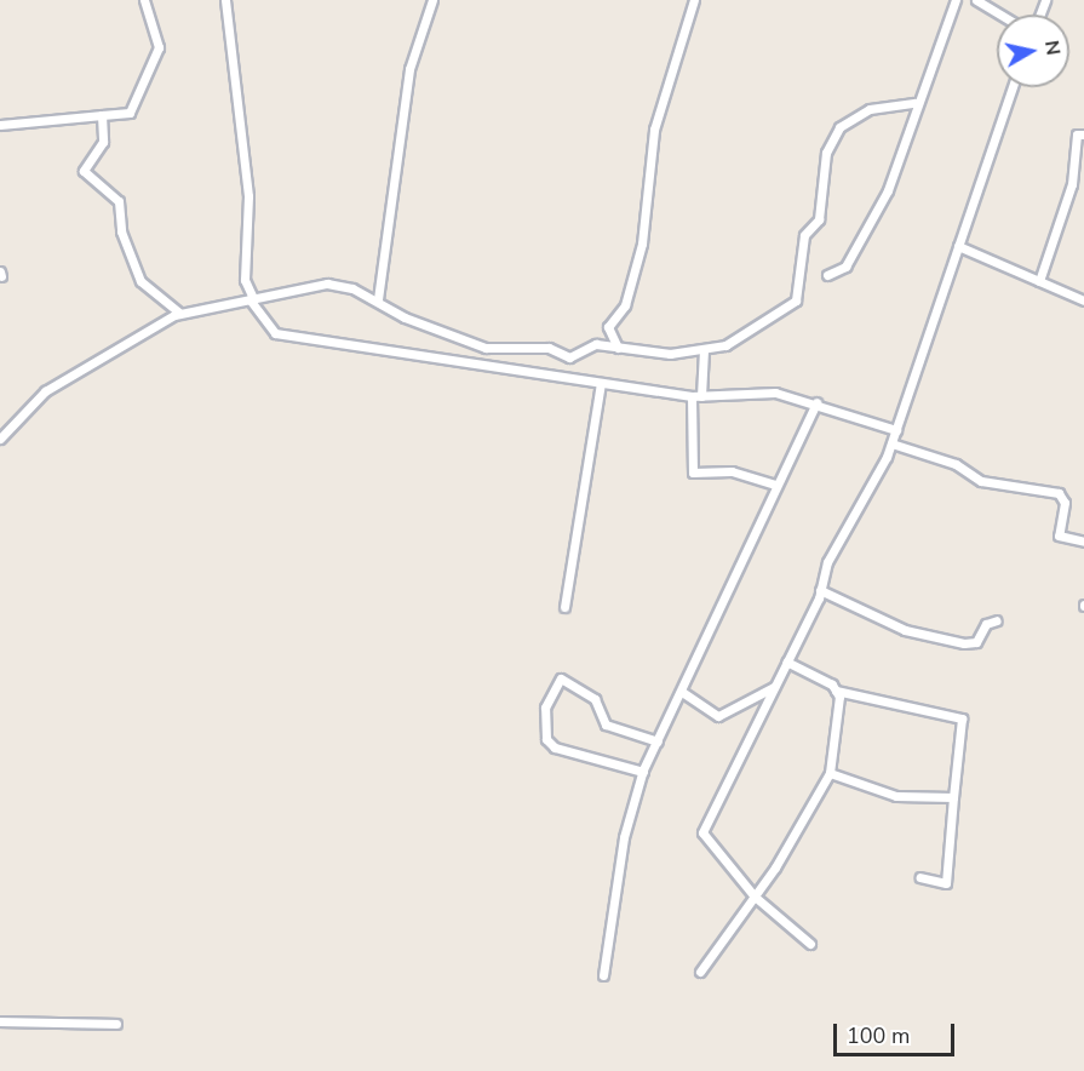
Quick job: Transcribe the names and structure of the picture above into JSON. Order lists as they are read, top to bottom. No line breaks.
{"scale_bar":"100 m","north":"right"}
